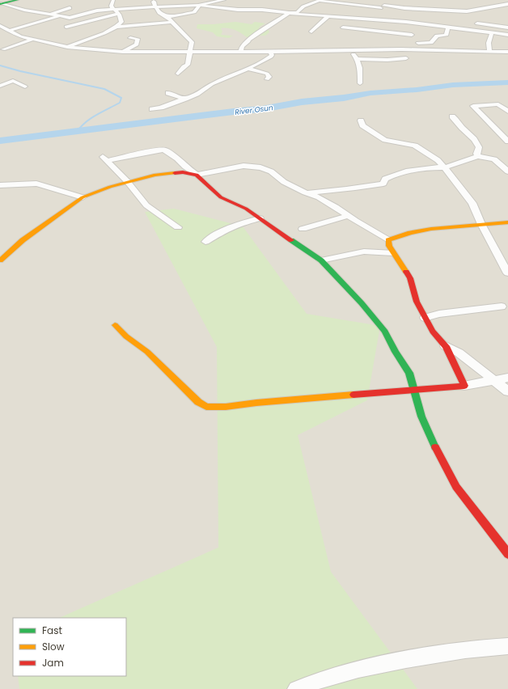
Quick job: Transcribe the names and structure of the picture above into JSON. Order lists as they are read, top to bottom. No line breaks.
{"water":["River Osun"],"legend":["Fast","Slow","Jam"]}
